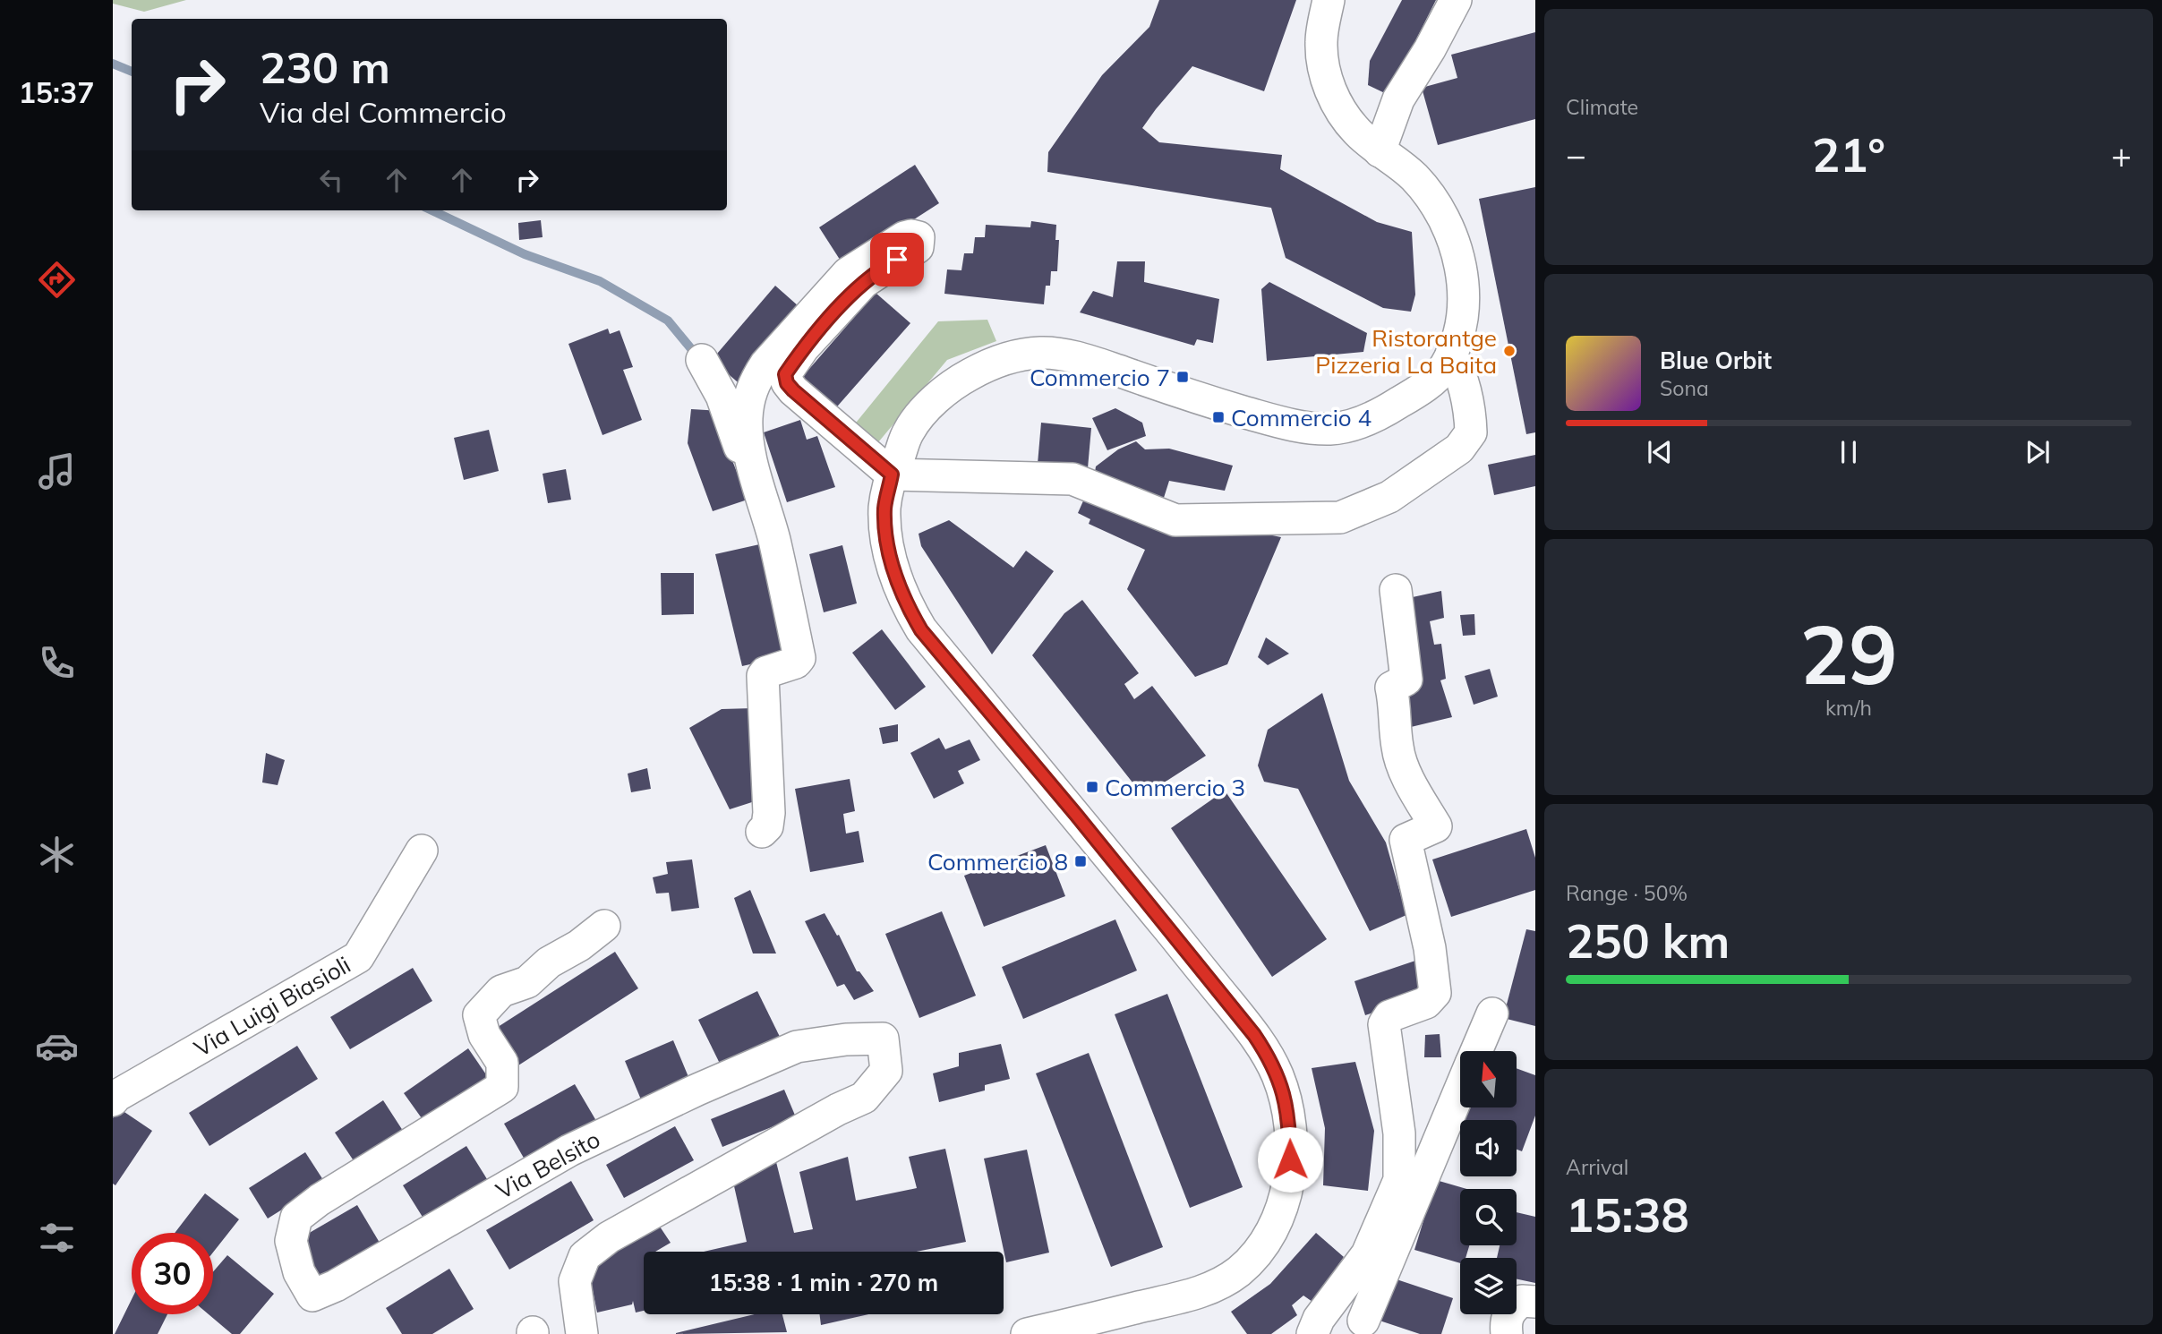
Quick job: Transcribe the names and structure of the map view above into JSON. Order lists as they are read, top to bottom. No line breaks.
{"streets":{"street":["Via Luigi Biasioli","Via Belsito"]},"places":{"other":["Ristorantge Pizzeria La Baita"],"transit":["Commercio 7","Commercio 4","Commercio 3","Commercio 8"]},"north":"top","page":{"tabs":"15:37","tile":["Climate",["29","km/h"],["Range · 50%","250 km"],["Arrival","15:38"]],"turn":["230 m","Via del Commercio"],"heat":["−","21°","+"],"song":["Blue Orbit","Sona"],"limit":"30","trip":"15:38 · 1 min · 270 m"}}
